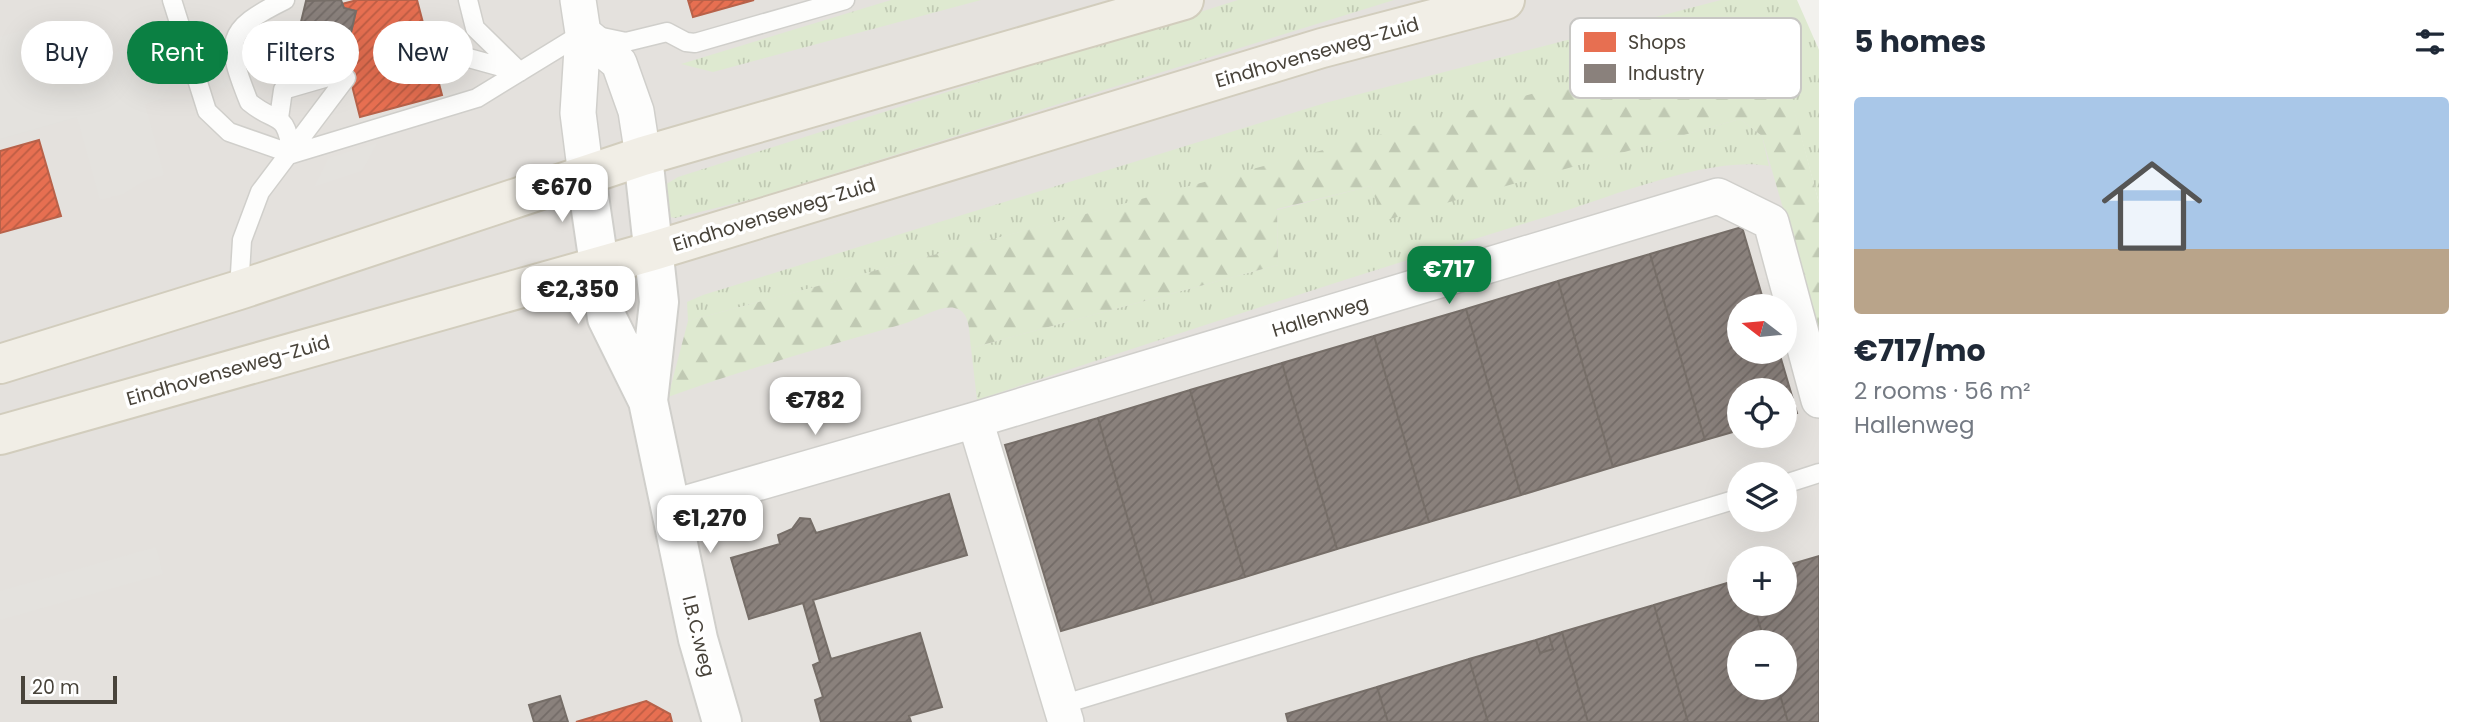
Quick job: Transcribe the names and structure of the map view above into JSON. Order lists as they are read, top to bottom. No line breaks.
{"streets":{"main road":["Eindhovenseweg-Zuid"],"street":["Hallenweg","I.B.C.weg"]},"crossings":[["Eindhovenseweg-Zuid","I.B.C.weg"]],"legend":["Shops","Industry"],"scale_bar":"20 m","north":"left","page":{"heading":"5 homes","chip":["Buy","Rent","Filters","New"],"list":[{"name":"€717/mo","note":"2 rooms · 56 m² · Hallenweg"}],"price":["€670","€717","€2,350","€782","€1,270"],"map_buttons":["+","−"],"scale":"20 m"}}
